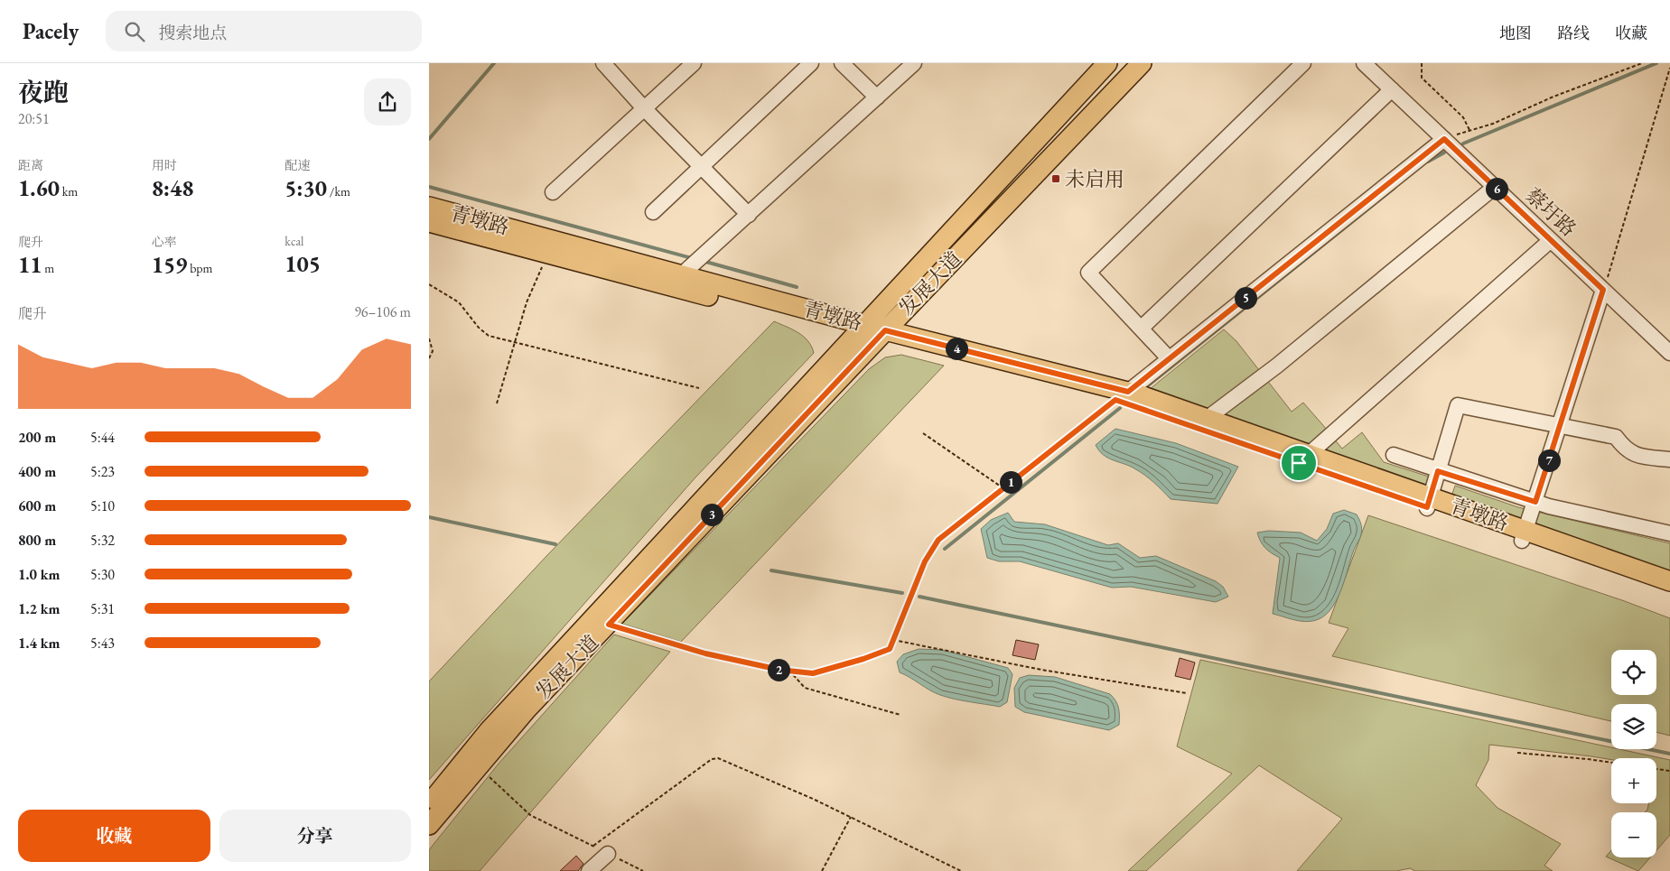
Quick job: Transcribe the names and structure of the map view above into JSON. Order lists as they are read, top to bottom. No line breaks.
{"streets":{"main road":["青墩路","发展大道"],"street":["蔡圩路"]},"crossings":[["青墩路","发展大道"]],"places":{"transit":["未启用"]},"page":{"header":"Pacely","search":"搜索地点","nav":["地图","路线","收藏"],"heading":["夜跑","20:51"],"stats":[["距离","1.60 km"],["用时","8:48"],["配速","5:30 /km"],["爬升","11 m"],["心率","159 bpm"],["kcal","105"]],"pins":["6","5","4","7","1","3","2"],"chart":["爬升","96–106 m"],"list":[{"name":"200 m","note":"5:44"},{"name":"400 m","note":"5:23"},{"name":"600 m","note":"5:10"},{"name":"800 m","note":"5:32"},{"name":"1.0 km","note":"5:30"},{"name":"1.2 km","note":"5:31"},{"name":"1.4 km","note":"5:43"}],"map_buttons":["+","−"],"buttons":["收藏","分享"]}}
